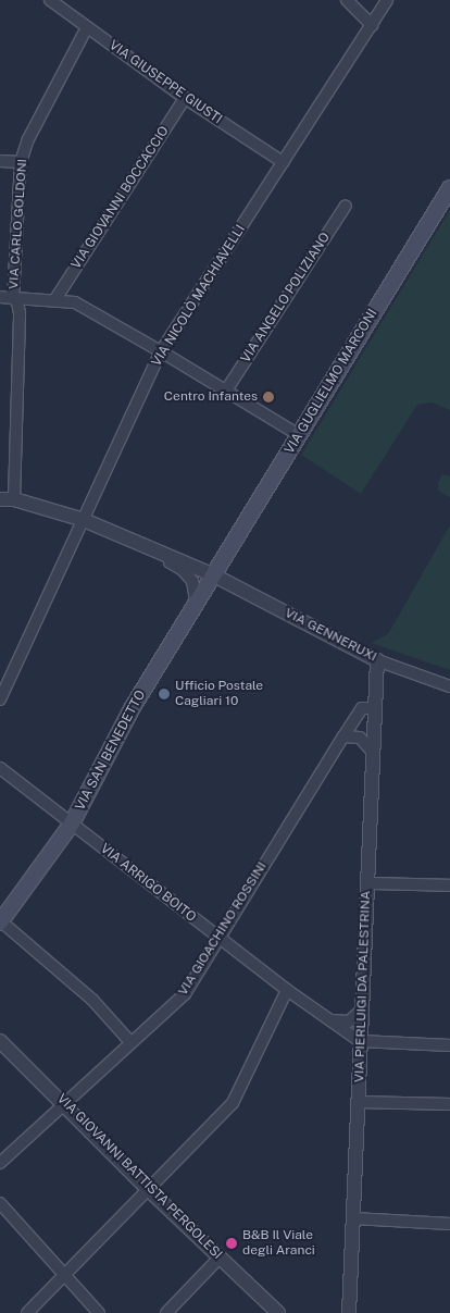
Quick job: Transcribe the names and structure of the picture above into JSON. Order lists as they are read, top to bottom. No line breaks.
{"streets":{"main road":["VIA GUGLIELMO MARCONI","VIA SAN BENEDETTO"],"street":["VIA GIUSEPPE GIUSTI","VIA GIOVANNI BOCCACCIO","VIA CARLO GOLDONI","VIA NICOLÒ MACHIAVELLI","VIA ANGELO POLIZIANO","VIA GENNERUXI","VIA ARRIGO BOITO","VIA GIOACHINO ROSSINI","VIA PIERLUIGI DA PALESTRINA","VIA GIOVANNI BATTISTA PERGOLESI"]},"crossings":[["VIA GIUSEPPE GIUSTI","VIA GIOVANNI BOCCACCIO"],["VIA GIUSEPPE GIUSTI","VIA CARLO GOLDONI"],["VIA GIUSEPPE GIUSTI","VIA NICOLÒ MACHIAVELLI"],["VIA CARLO GOLDONI","VIA GENNERUXI"],["VIA NICOLÒ MACHIAVELLI","VIA GENNERUXI"],["VIA GUGLIELMO MARCONI","VIA GENNERUXI"],["VIA GUGLIELMO MARCONI","VIA SAN BENEDETTO"],["VIA GENNERUXI","VIA SAN BENEDETTO"],["VIA GENNERUXI","VIA PIERLUIGI DA PALESTRINA"],["VIA SAN BENEDETTO","VIA ARRIGO BOITO"],["VIA ARRIGO BOITO","VIA GIOACHINO ROSSINI"],["VIA ARRIGO BOITO","VIA PIERLUIGI DA PALESTRINA"],["VIA GIOACHINO ROSSINI","VIA PIERLUIGI DA PALESTRINA"],["VIA GIOACHINO ROSSINI","VIA GIOVANNI BATTISTA PERGOLESI"]],"places":["Centro Infantes","Ufficio Postale Cagliari 10","B&B Il Viale degli Aranci"]}
